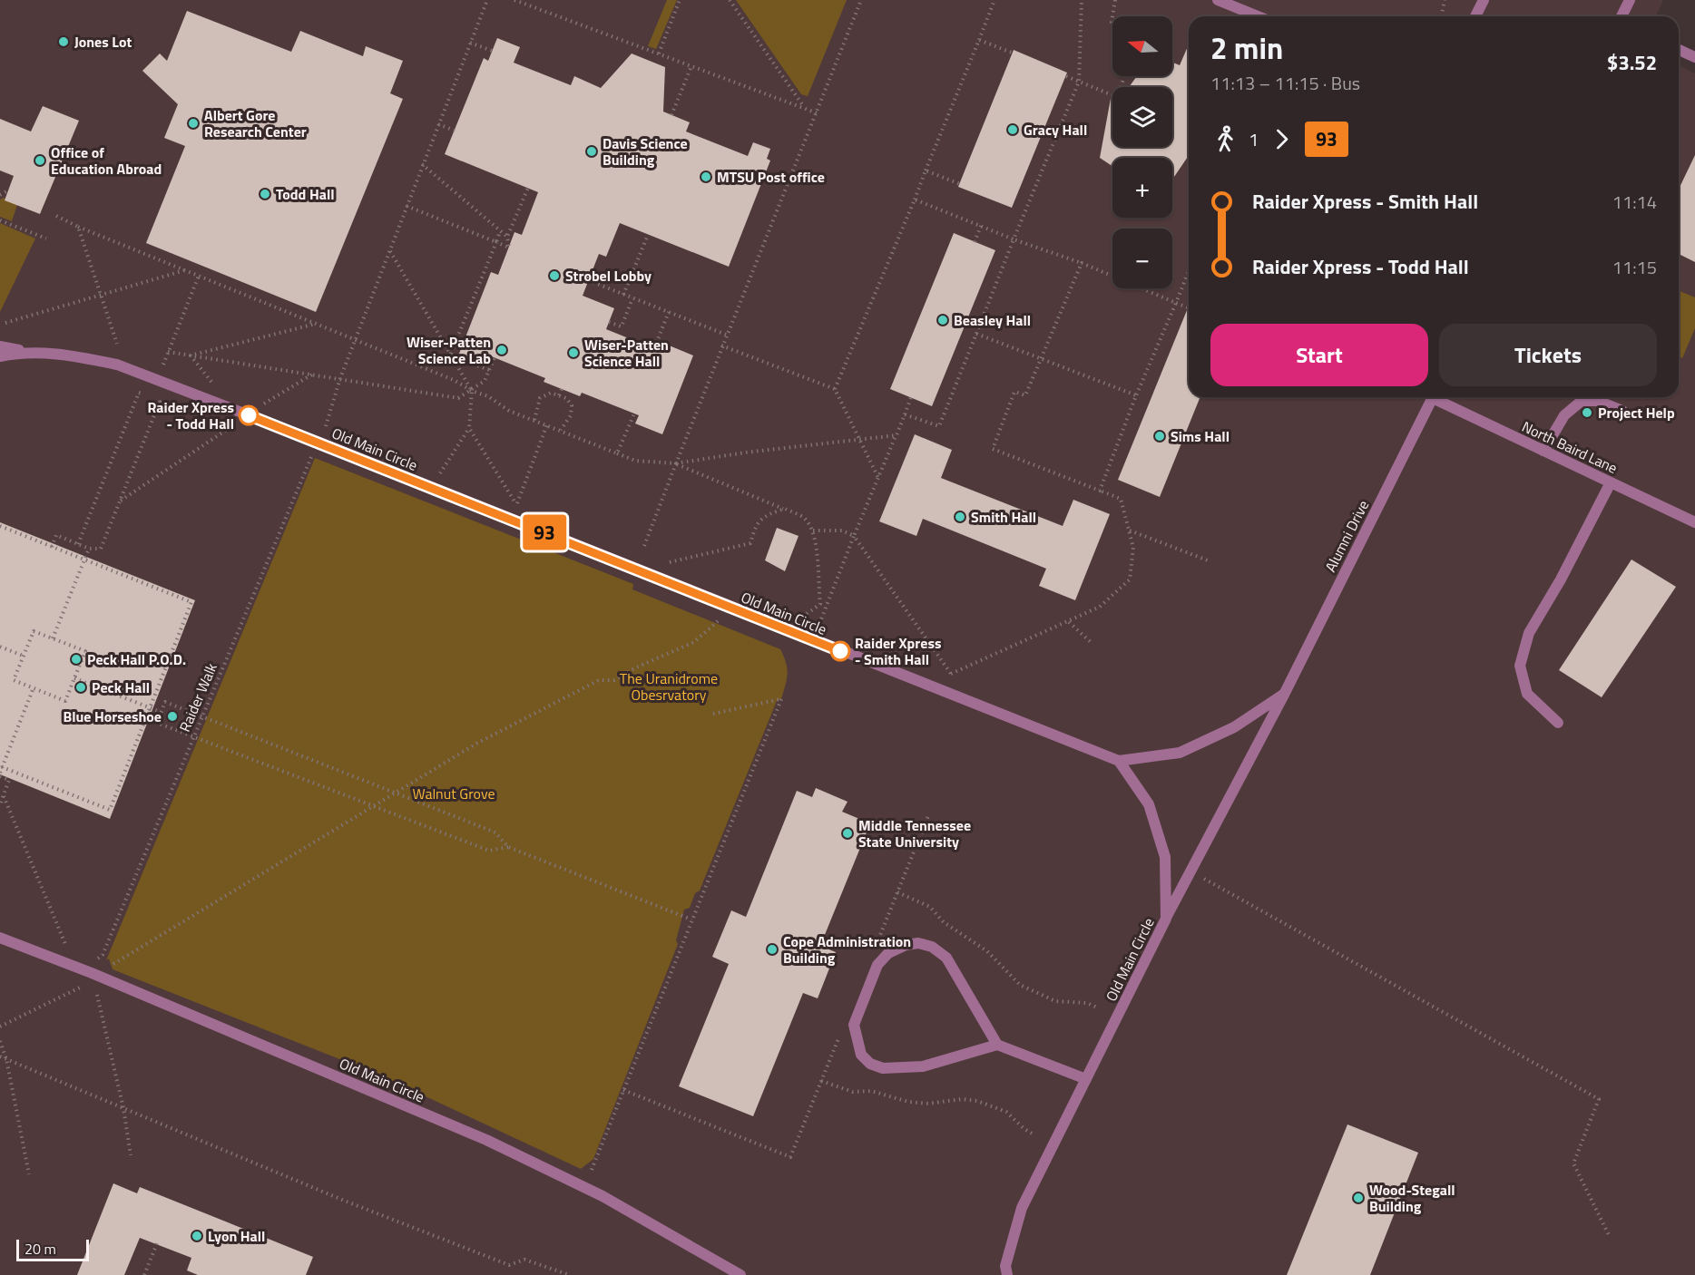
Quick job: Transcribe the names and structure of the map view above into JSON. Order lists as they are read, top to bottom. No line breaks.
{"streets":{"street":["North Baird Lane","Old Main Circle","Alumni Drive"],"path":["Raider Walk"]},"crossings":[["Old Main Circle","Alumni Drive"],["Old Main Circle","Raider Walk"]],"parks":["The Uranidrome Obesrvatory","Walnut Grove"],"places":["Jones Lot","Albert Gore Research Center","Gracy Hall","Davis Science Building","Office of Education Abroad","MTSU Post office","Todd Hall","Strobel Lobby","Beasley Hall","Wiser-Patten Science Lab","Wiser-Patten Science Hall","Project Help","Raider Xpress - Todd Hall","Sims Hall","Smith Hall","Raider Xpress - Smith Hall","Peck Hall P.O.D.","Peck Hall","Blue Horseshoe","Middle Tennessee State University","Cope Administration Building","Wood-Stegall Building","Lyon Hall"],"lines":["bus line 93"],"scale_bar":"20 m","north":"left","page":{"on_map":"93","map_buttons":["+","−"],"heading":["2 min","11:13 – 11:15 · Bus","$3.52"],"legs":["1","93"],"list":[{"name":"Raider Xpress - Smith Hall","value":"11:14"},{"name":"Raider Xpress - Todd Hall","value":"11:15"}],"buttons":["Start","Tickets"],"scale":"20 m"}}
